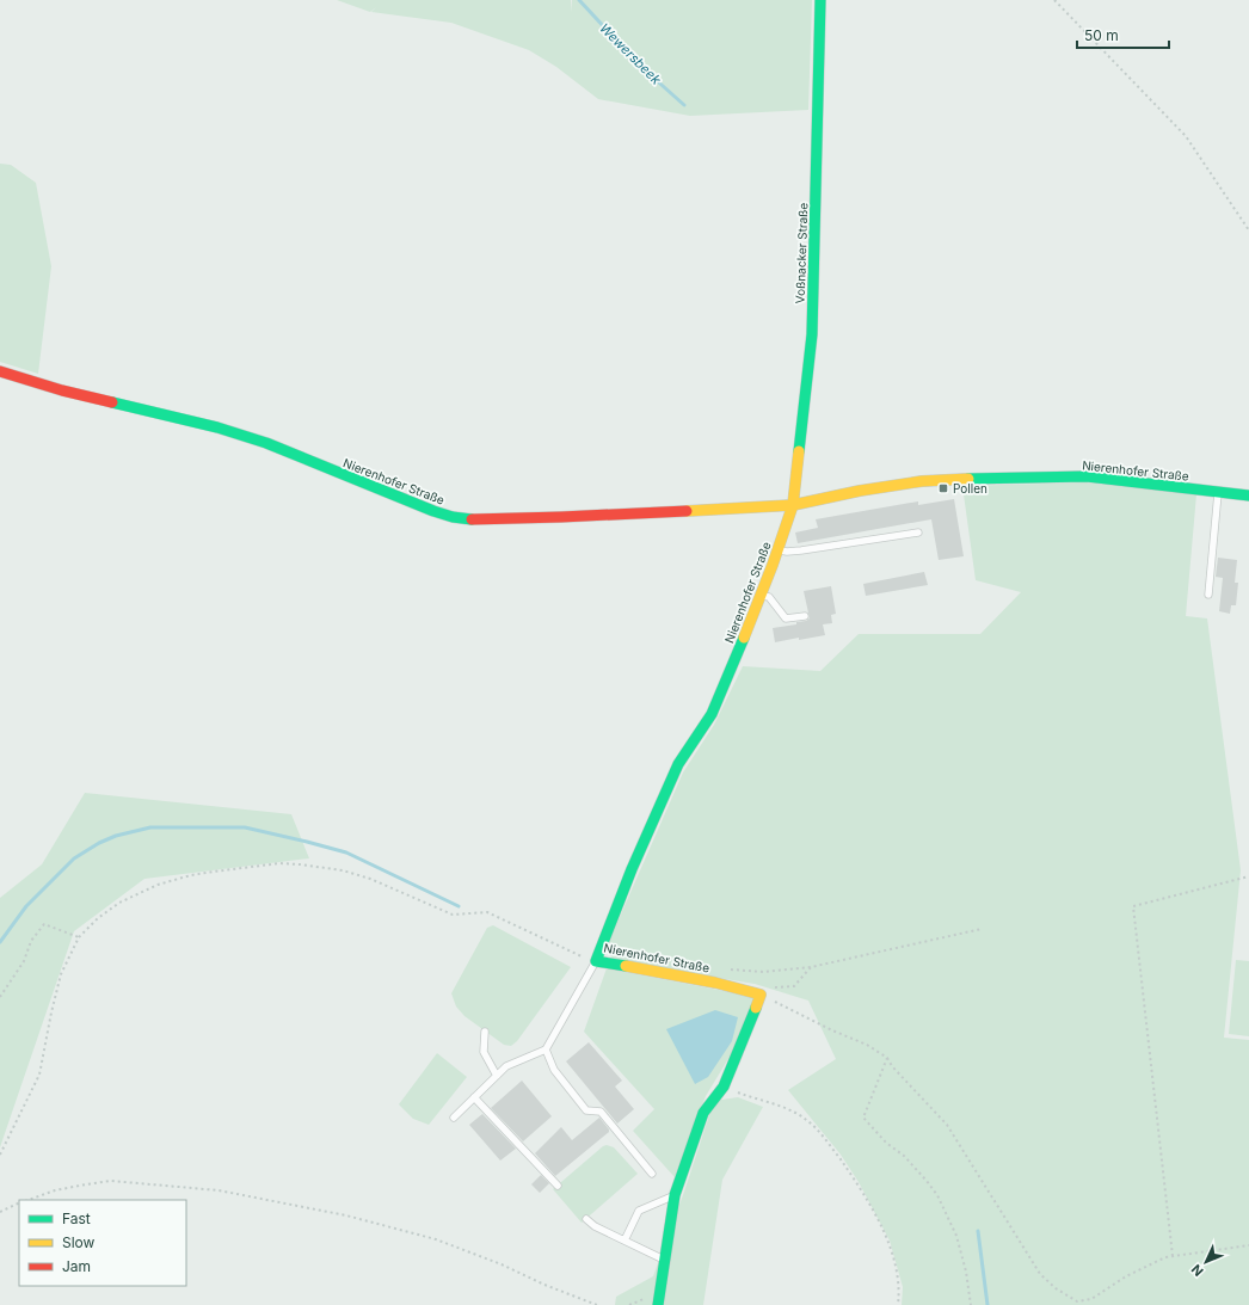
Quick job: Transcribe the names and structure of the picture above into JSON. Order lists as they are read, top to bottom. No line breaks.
{"streets":{"street":["Voßnacker Straße","Nierenhofer Straße"]},"crossings":[["Voßnacker Straße","Nierenhofer Straße"]],"water":["Wewersbeek"],"places":{"transit":["Pollen"]},"legend":["Fast","Slow","Jam"],"scale_bar":"50 m","north":"bottom left"}
